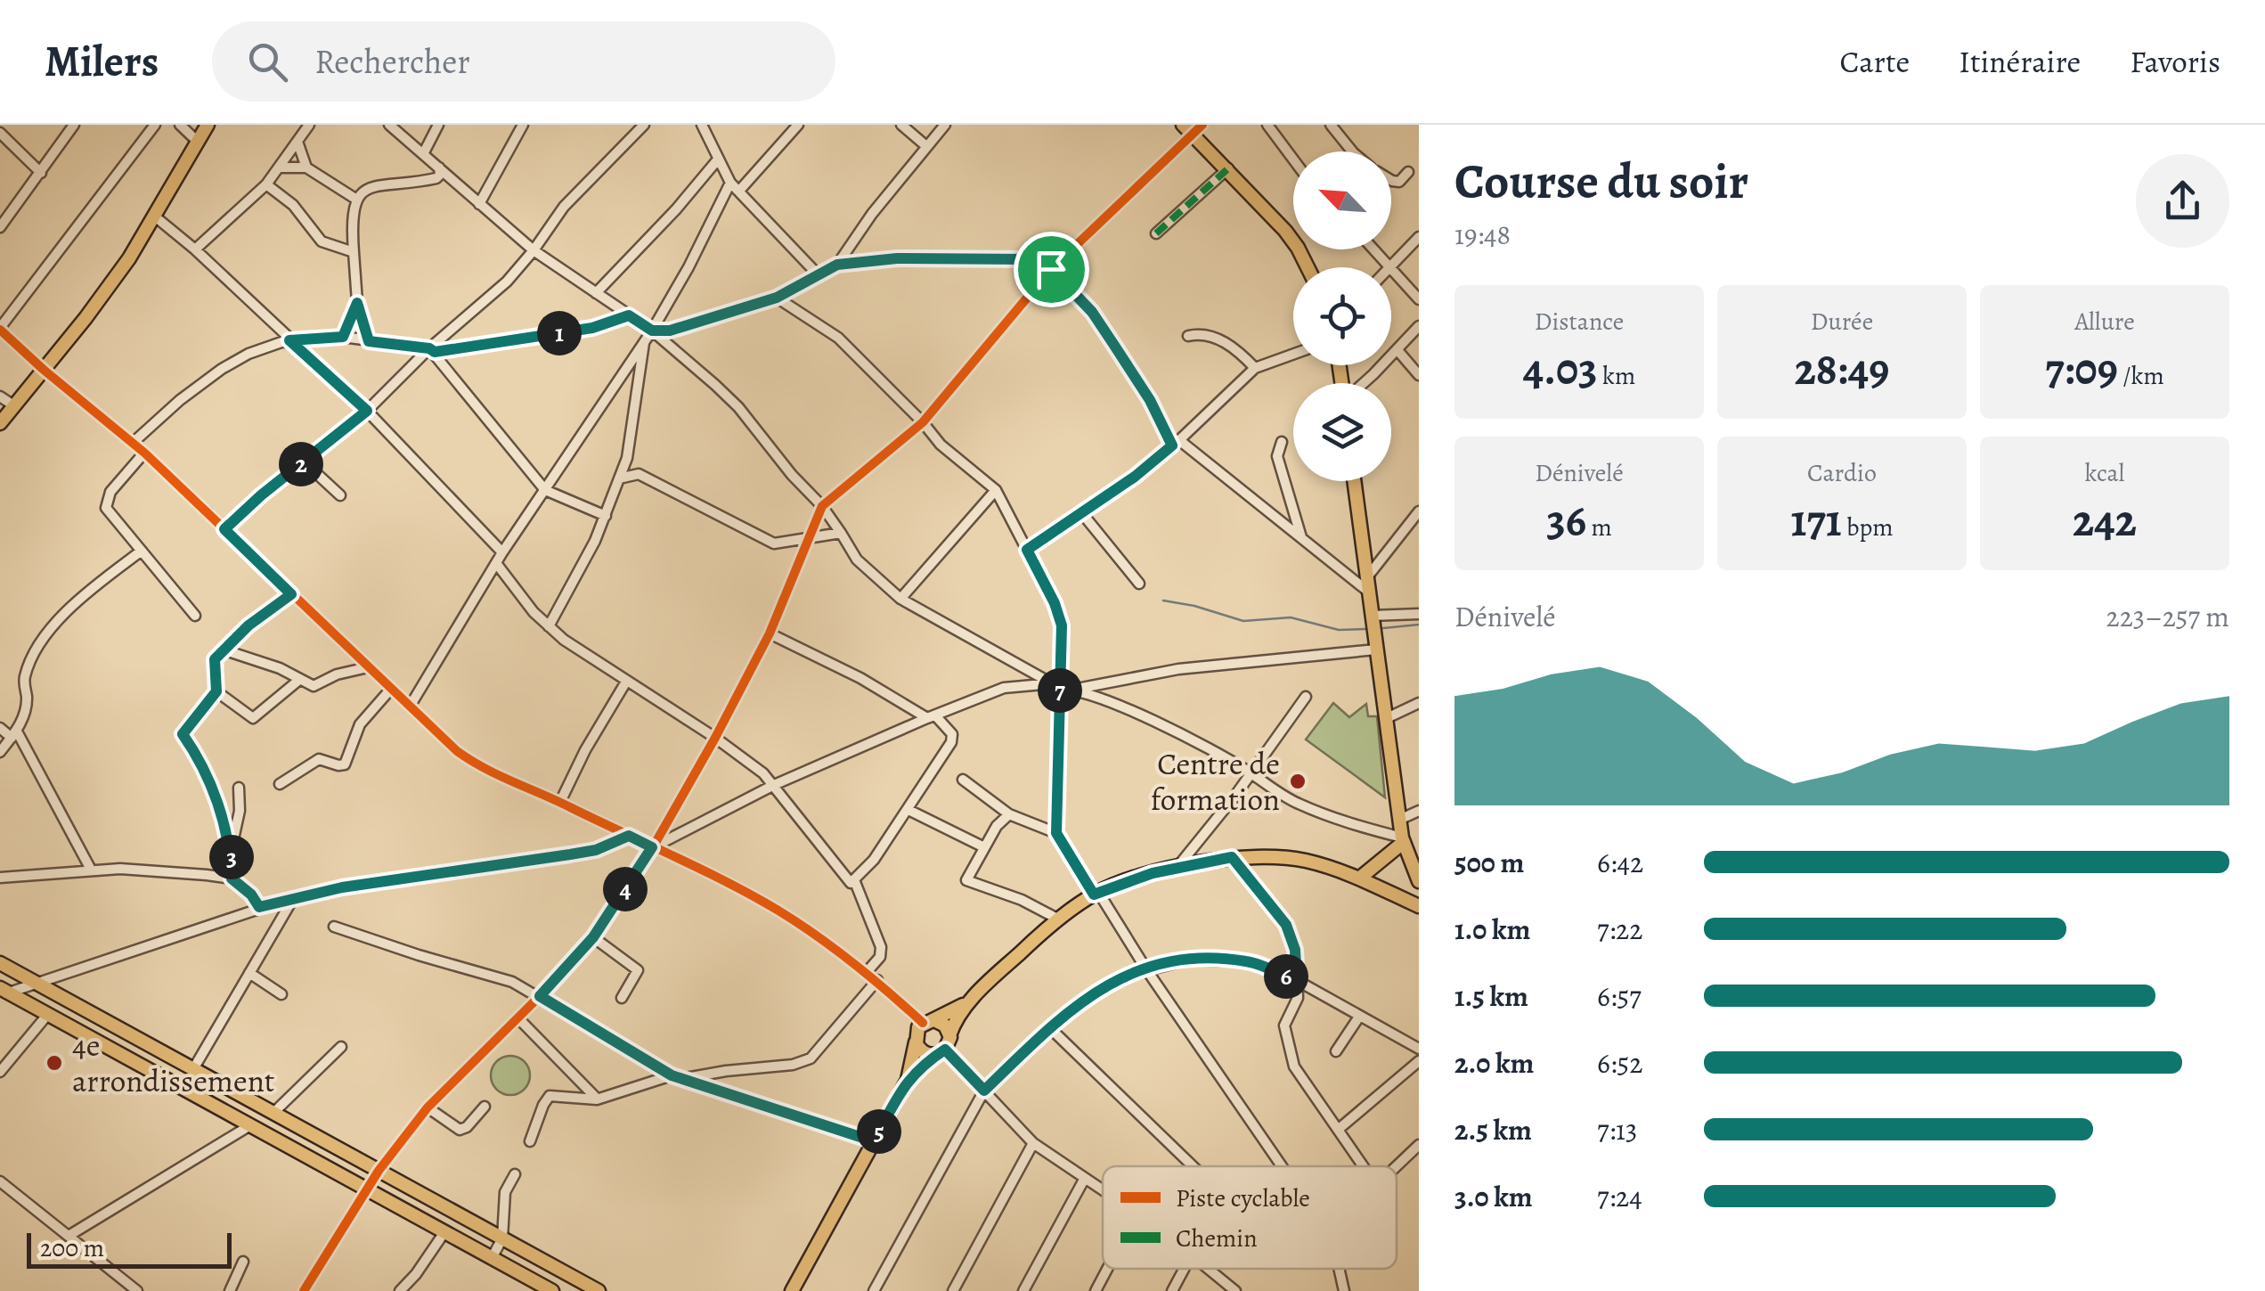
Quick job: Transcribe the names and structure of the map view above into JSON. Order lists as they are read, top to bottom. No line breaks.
{"places":["Centre de formation","4e arrondissement"],"legend":["Piste cyclable","Chemin"],"scale_bar":"200 m","north":"top left","page":{"header":"Milers","search":"Rechercher","nav":["Carte","Itinéraire","Favoris"],"heading":["Course du soir","19:48"],"stats":[["Distance","4.03 km"],["Durée","28:49"],["Allure","7:09 /km"],["Dénivelé","36 m"],["Cardio","171 bpm"],["kcal","242"]],"pins":["1","2","7","3","4","6","5"],"chart":["Dénivelé","223–257 m"],"list":[{"name":"500 m","note":"6:42"},{"name":"1.0 km","note":"7:22"},{"name":"1.5 km","note":"6:57"},{"name":"2.0 km","note":"6:52"},{"name":"2.5 km","note":"7:13"},{"name":"3.0 km","note":"7:24"}],"scale":"200 m"}}
